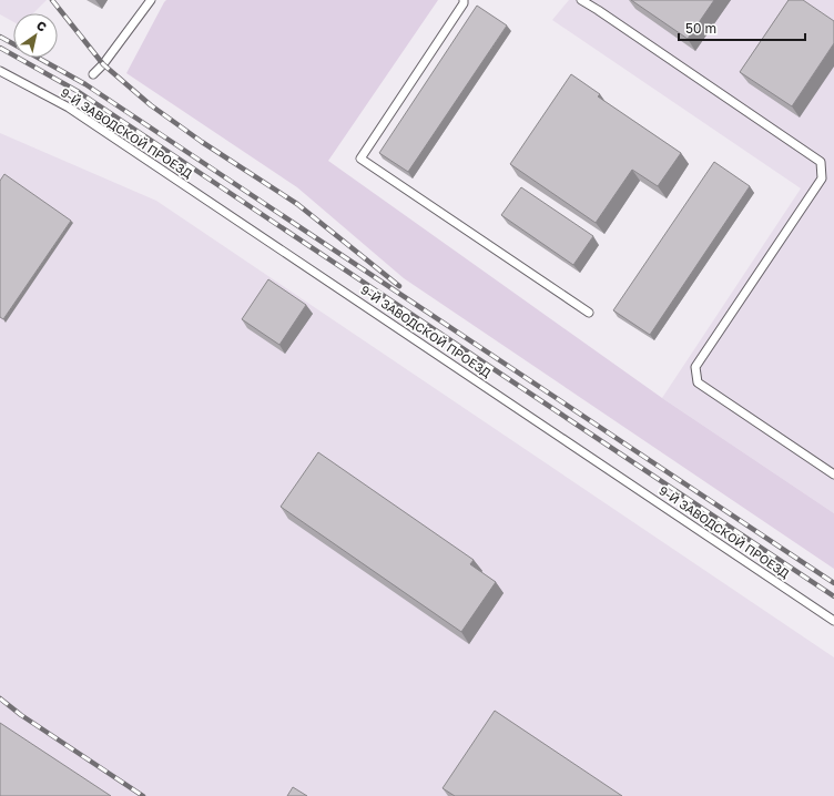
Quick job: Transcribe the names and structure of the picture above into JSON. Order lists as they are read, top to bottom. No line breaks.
{"streets":{"lane":["9-Й ЗАВОДСКОЙ ПРОЕЗД"]},"scale_bar":"50 m","north":"top right"}
